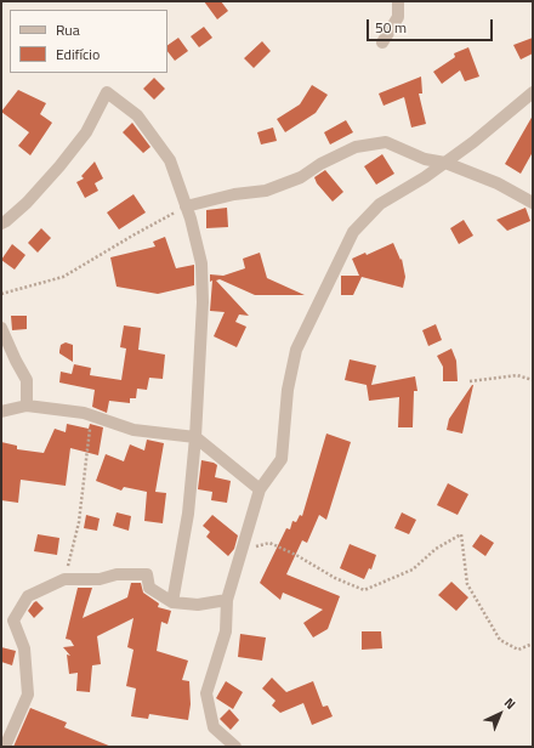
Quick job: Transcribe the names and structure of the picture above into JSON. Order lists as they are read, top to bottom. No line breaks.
{"legend":["Rua","Edifício"],"scale_bar":"50 m","north":"top right"}
